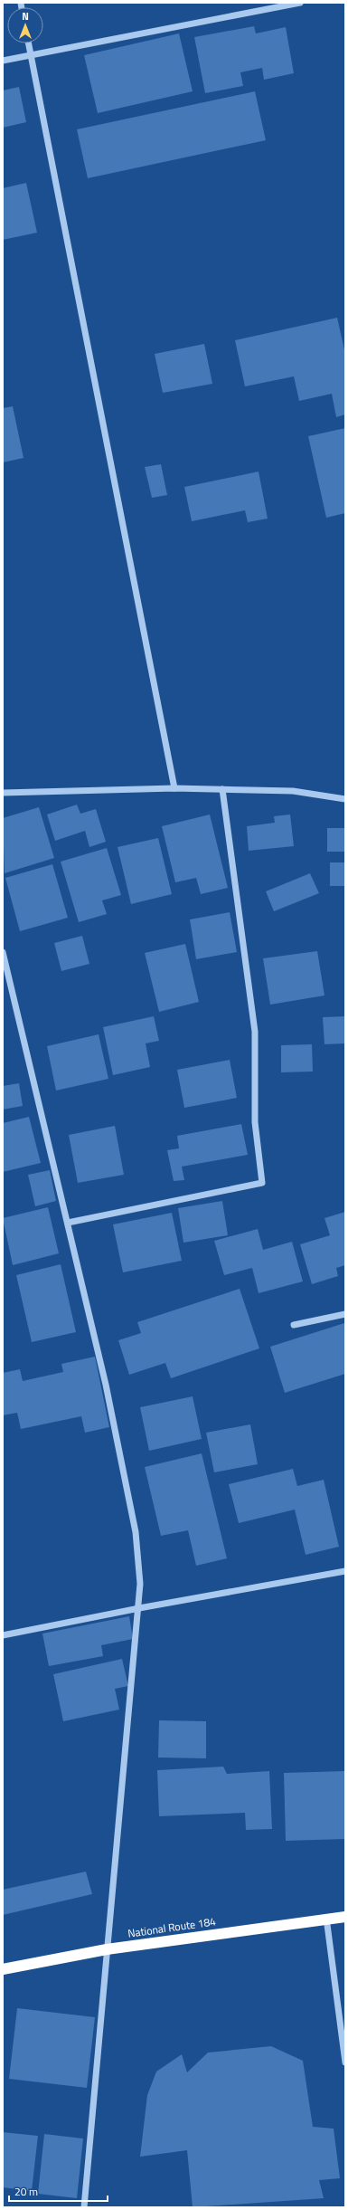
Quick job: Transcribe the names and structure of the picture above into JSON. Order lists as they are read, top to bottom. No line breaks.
{"streets":{"highway":["National Route 184"]},"scale_bar":"20 m","north":"top"}
